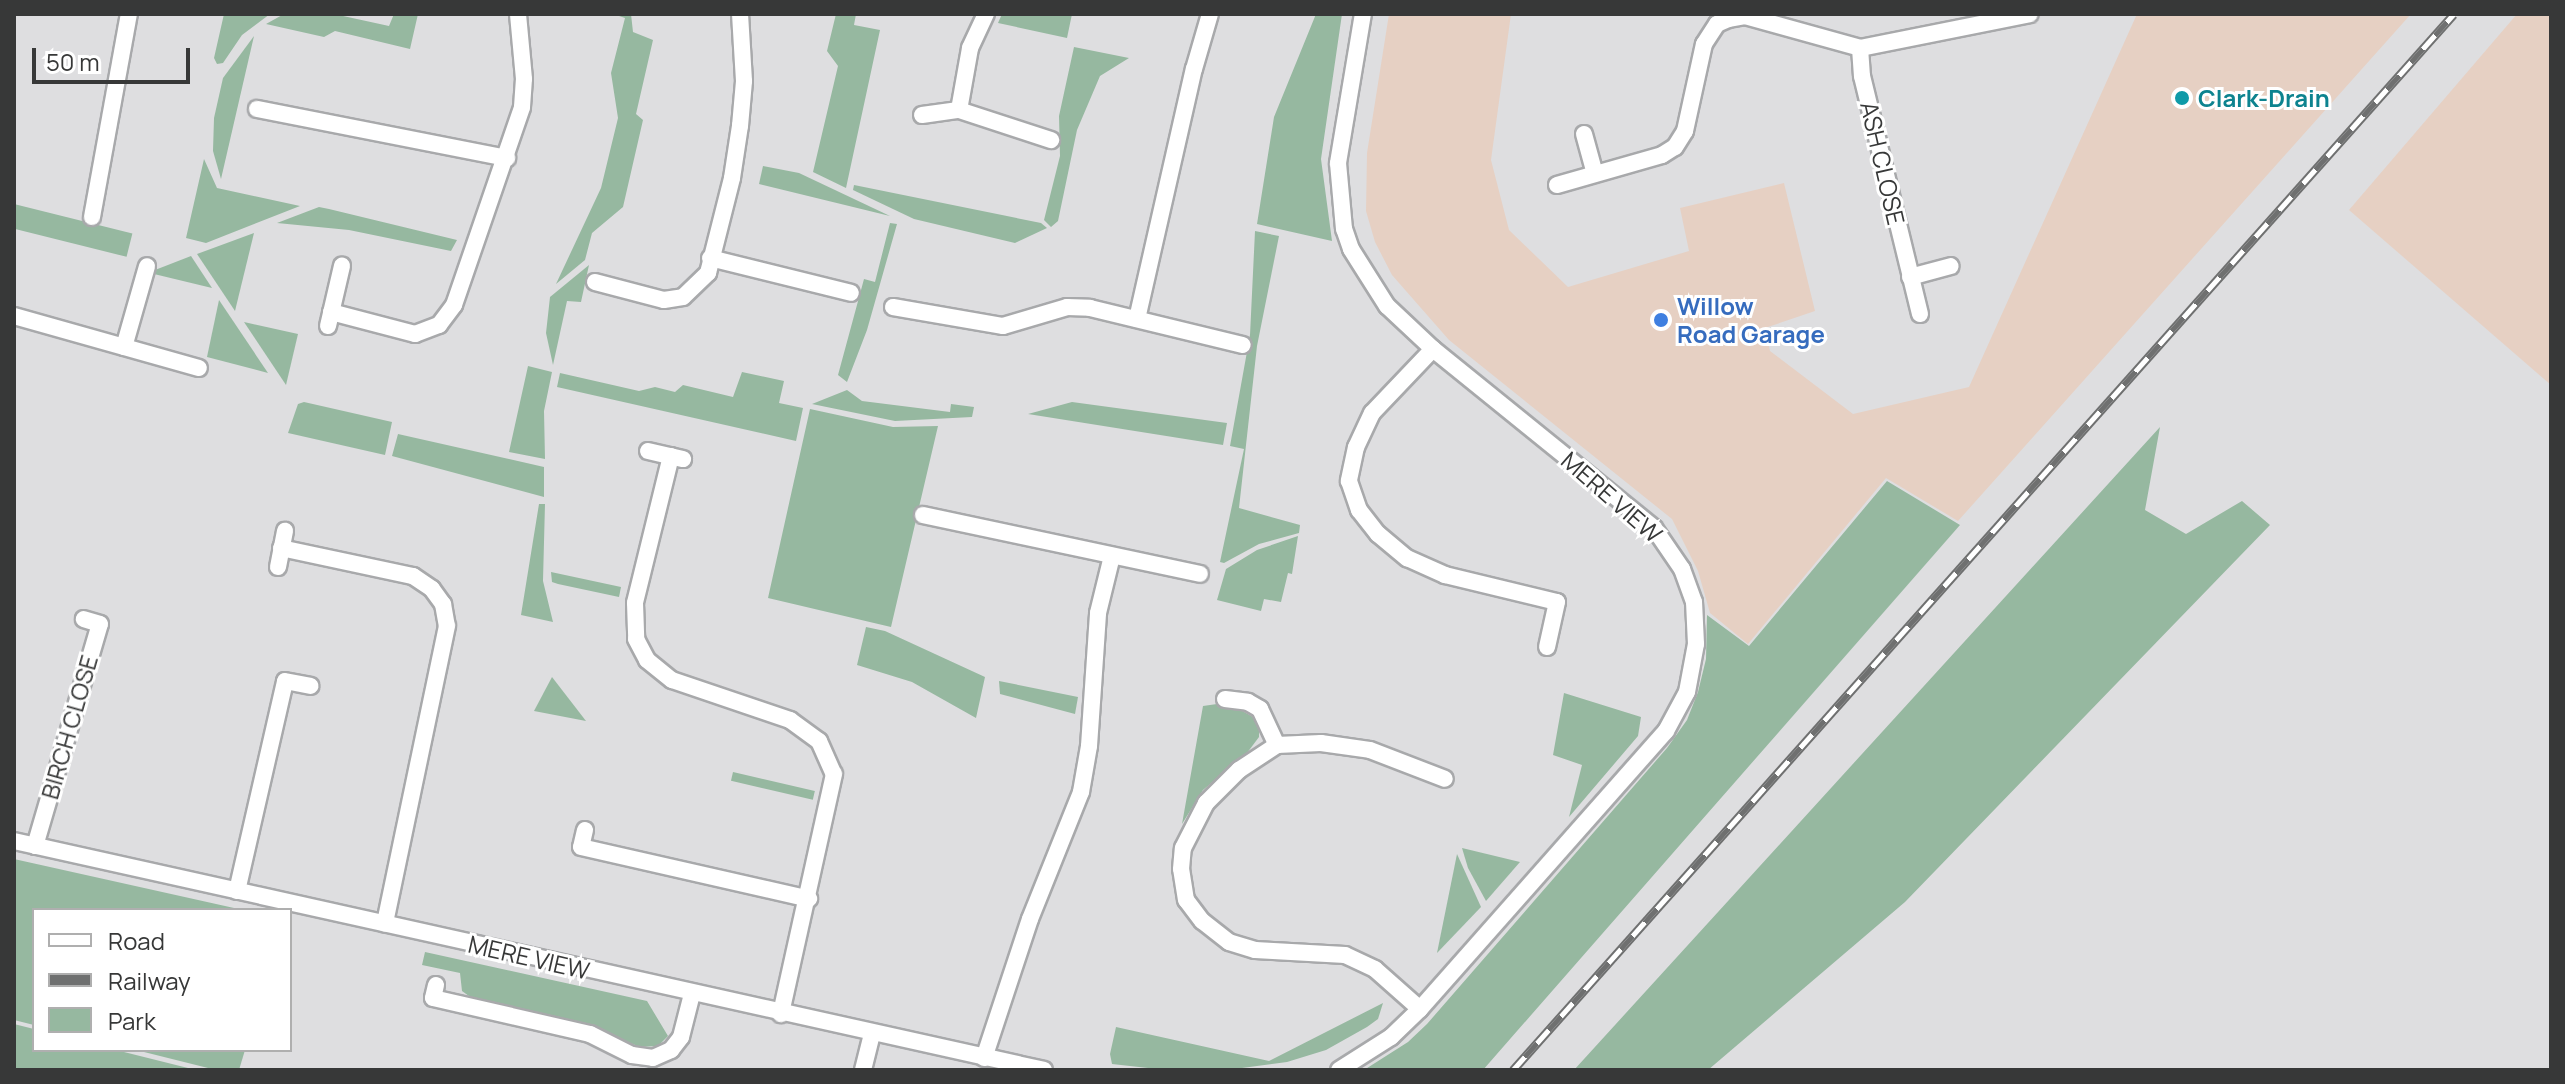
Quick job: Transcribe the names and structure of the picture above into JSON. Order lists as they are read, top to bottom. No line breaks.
{"streets":{"street":["ASH CLOSE","MERE VIEW","BIRCH CLOSE"]},"crossings":[["MERE VIEW","BIRCH CLOSE"]],"places":["Clark-Drain","Willow Road Garage"],"legend":["Road","Railway","Park"],"scale_bar":"50 m"}
